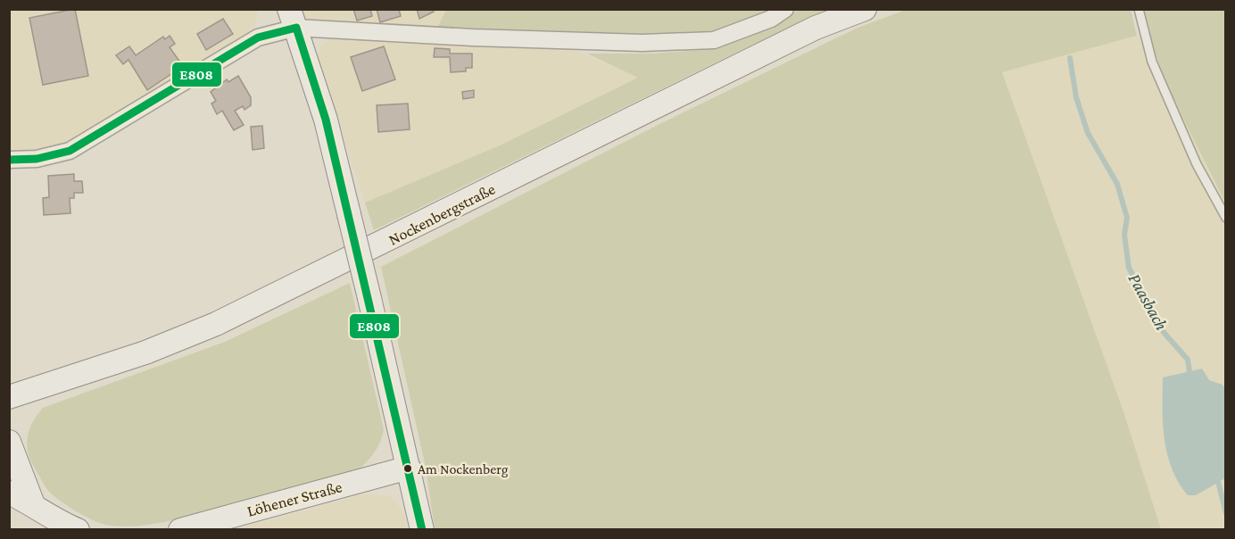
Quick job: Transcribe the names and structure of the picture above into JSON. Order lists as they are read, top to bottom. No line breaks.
{"streets":{"main road":["Nockenbergstraße","Löhener Straße"]},"water":["Paasbach"],"places":["Am Nockenberg"],"lines":["transit line E808"]}
